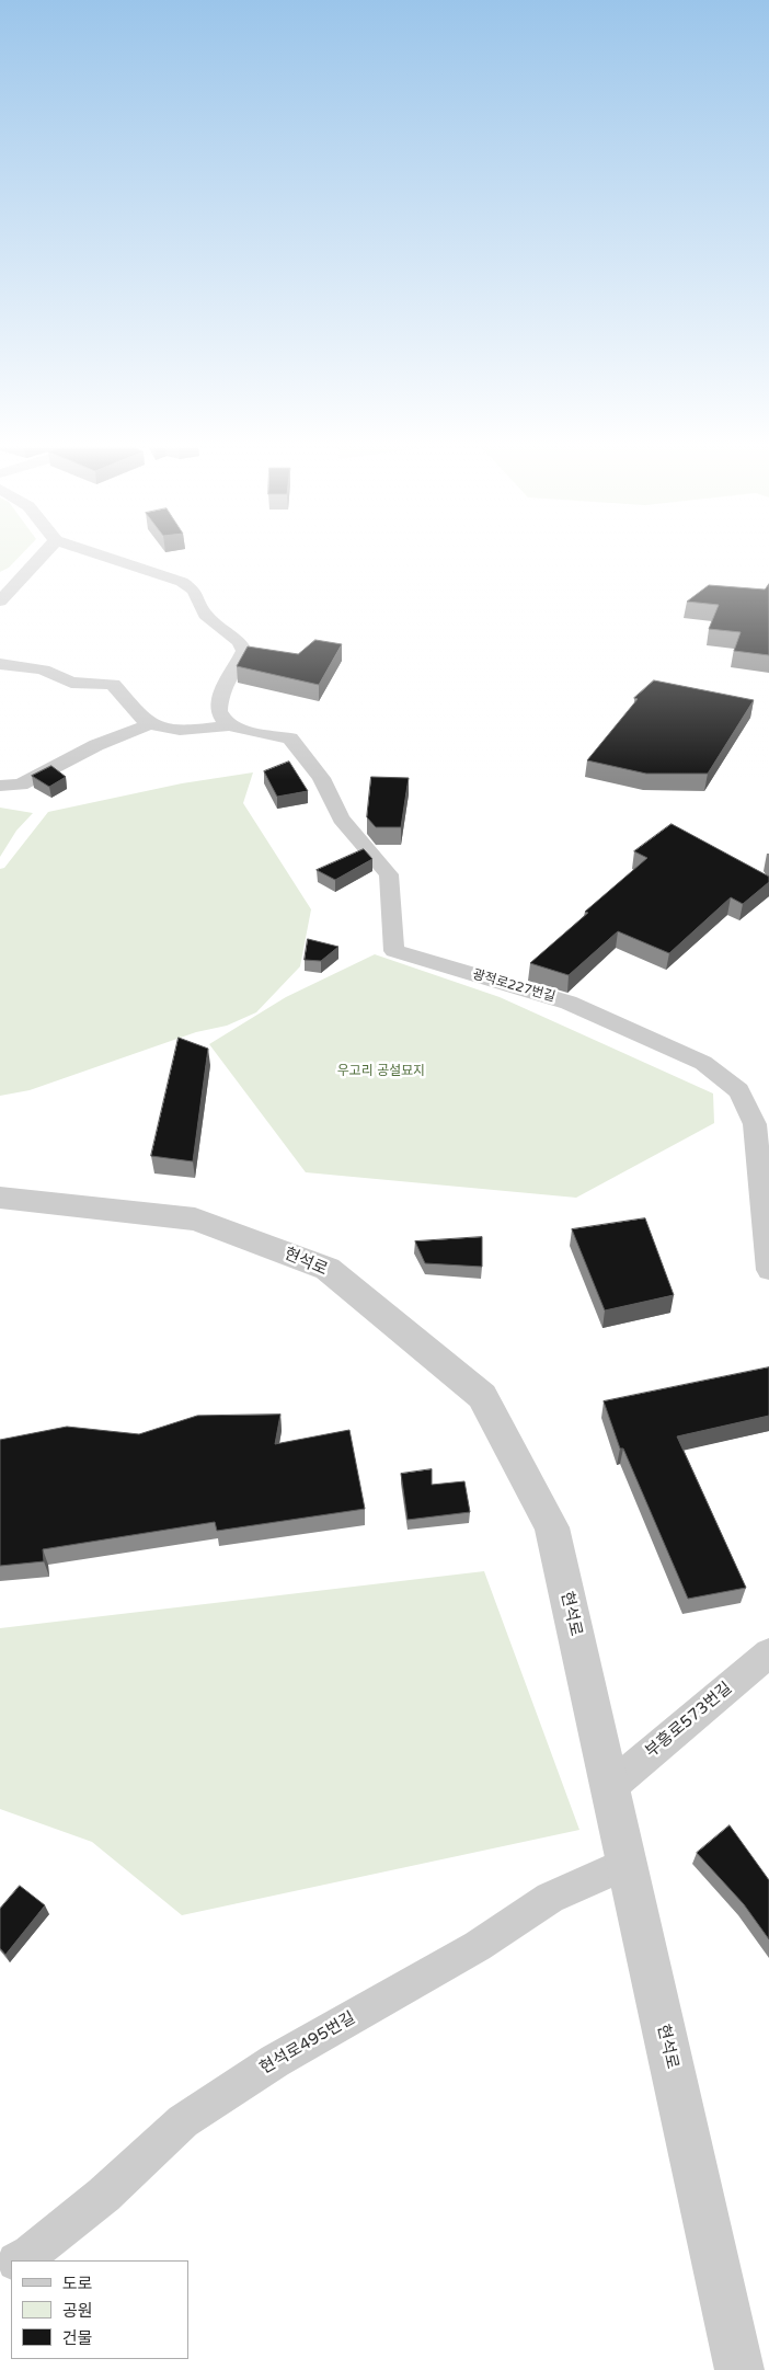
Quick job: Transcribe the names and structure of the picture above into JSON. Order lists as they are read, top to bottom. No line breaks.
{"streets":{"street":["광적로227번길","현석로","부흥로573번길","현석로495번길"]},"crossings":[["현석로","부흥로573번길"],["현석로","현석로495번길"]],"parks":["우고리 공설묘지"],"legend":["도로","공원","건물"]}
